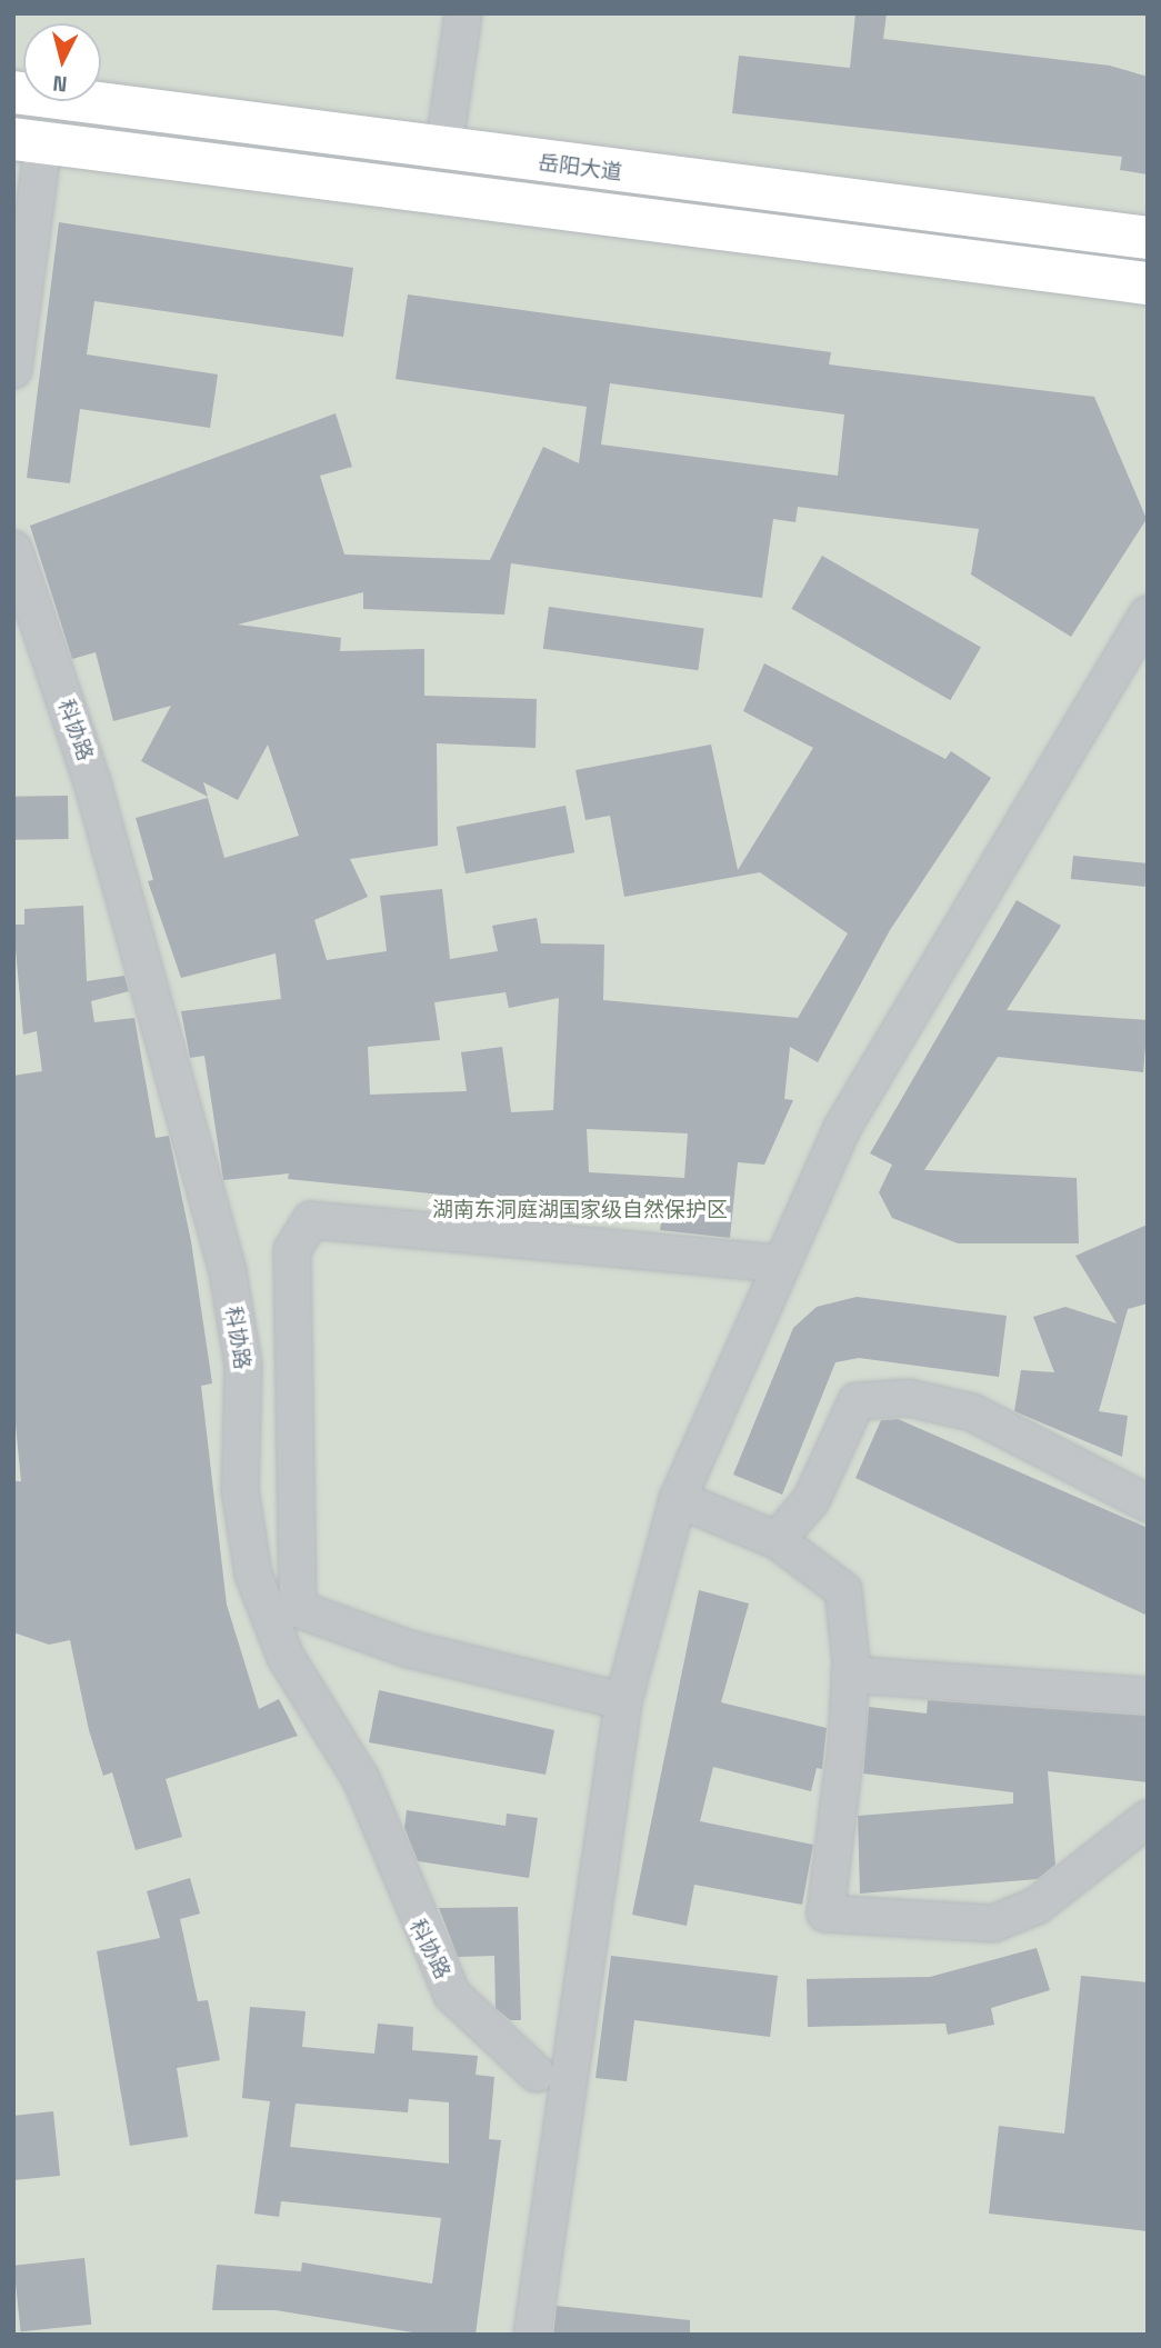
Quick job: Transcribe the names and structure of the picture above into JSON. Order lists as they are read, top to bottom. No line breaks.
{"streets":{"main road":["岳阳大道"],"street":["科协路"]},"parks":["湖南东洞庭湖国家级自然保护区"],"north":"bottom"}
